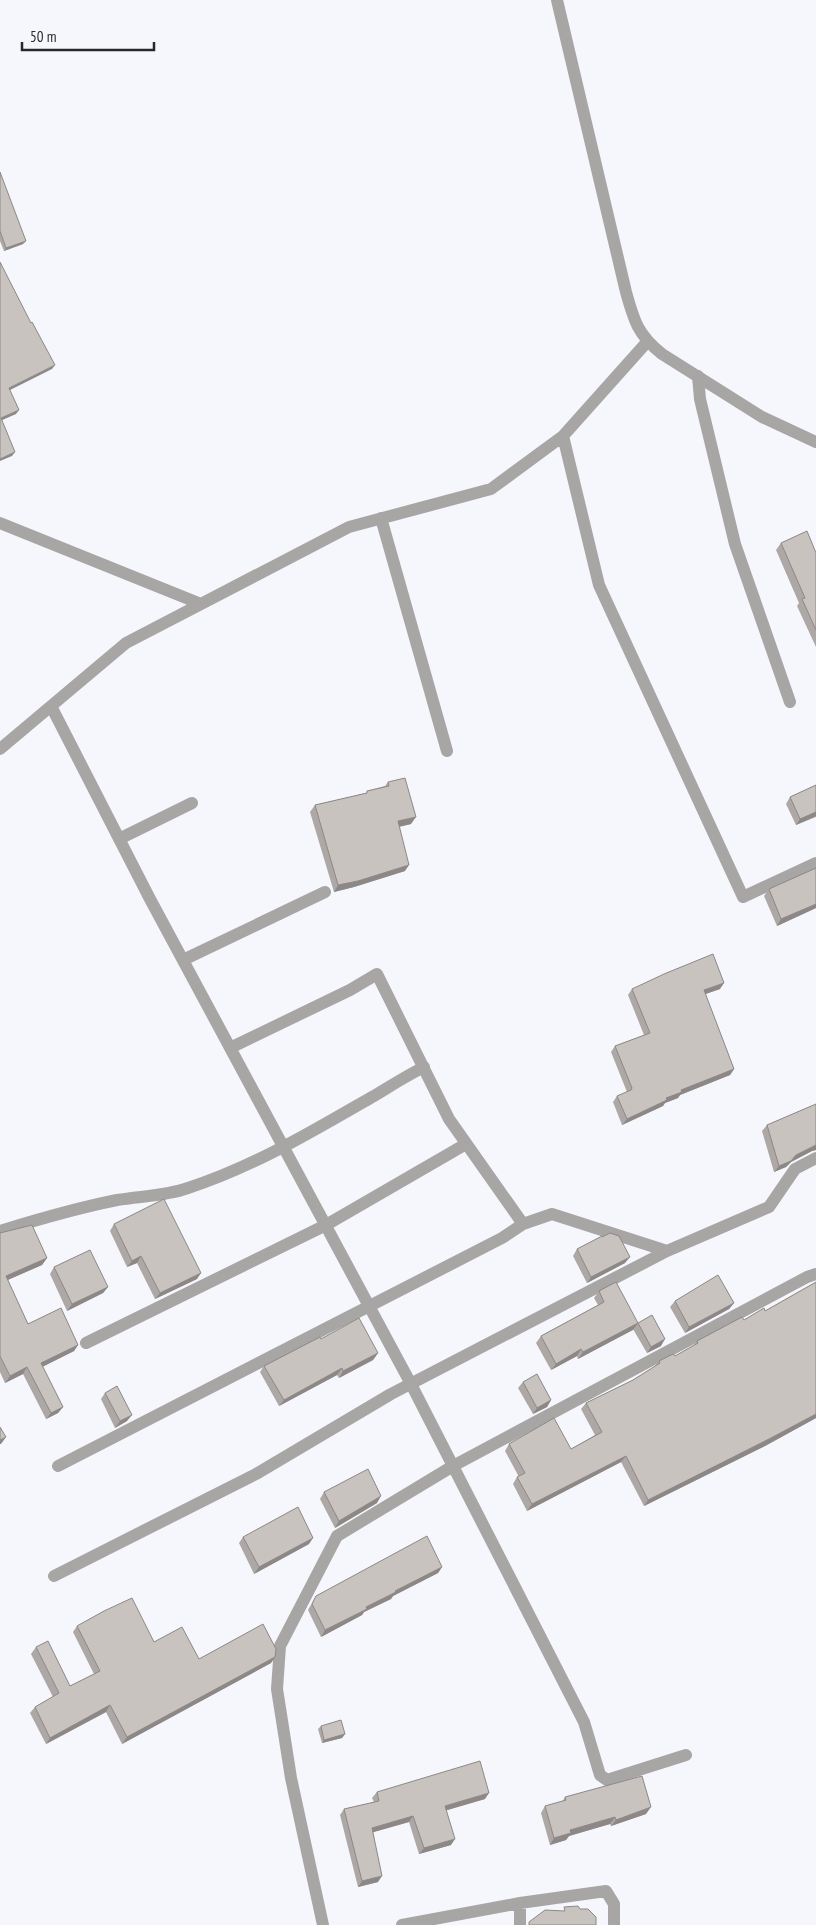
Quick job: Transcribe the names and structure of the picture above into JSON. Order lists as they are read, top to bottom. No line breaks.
{"scale_bar":"50 m"}
